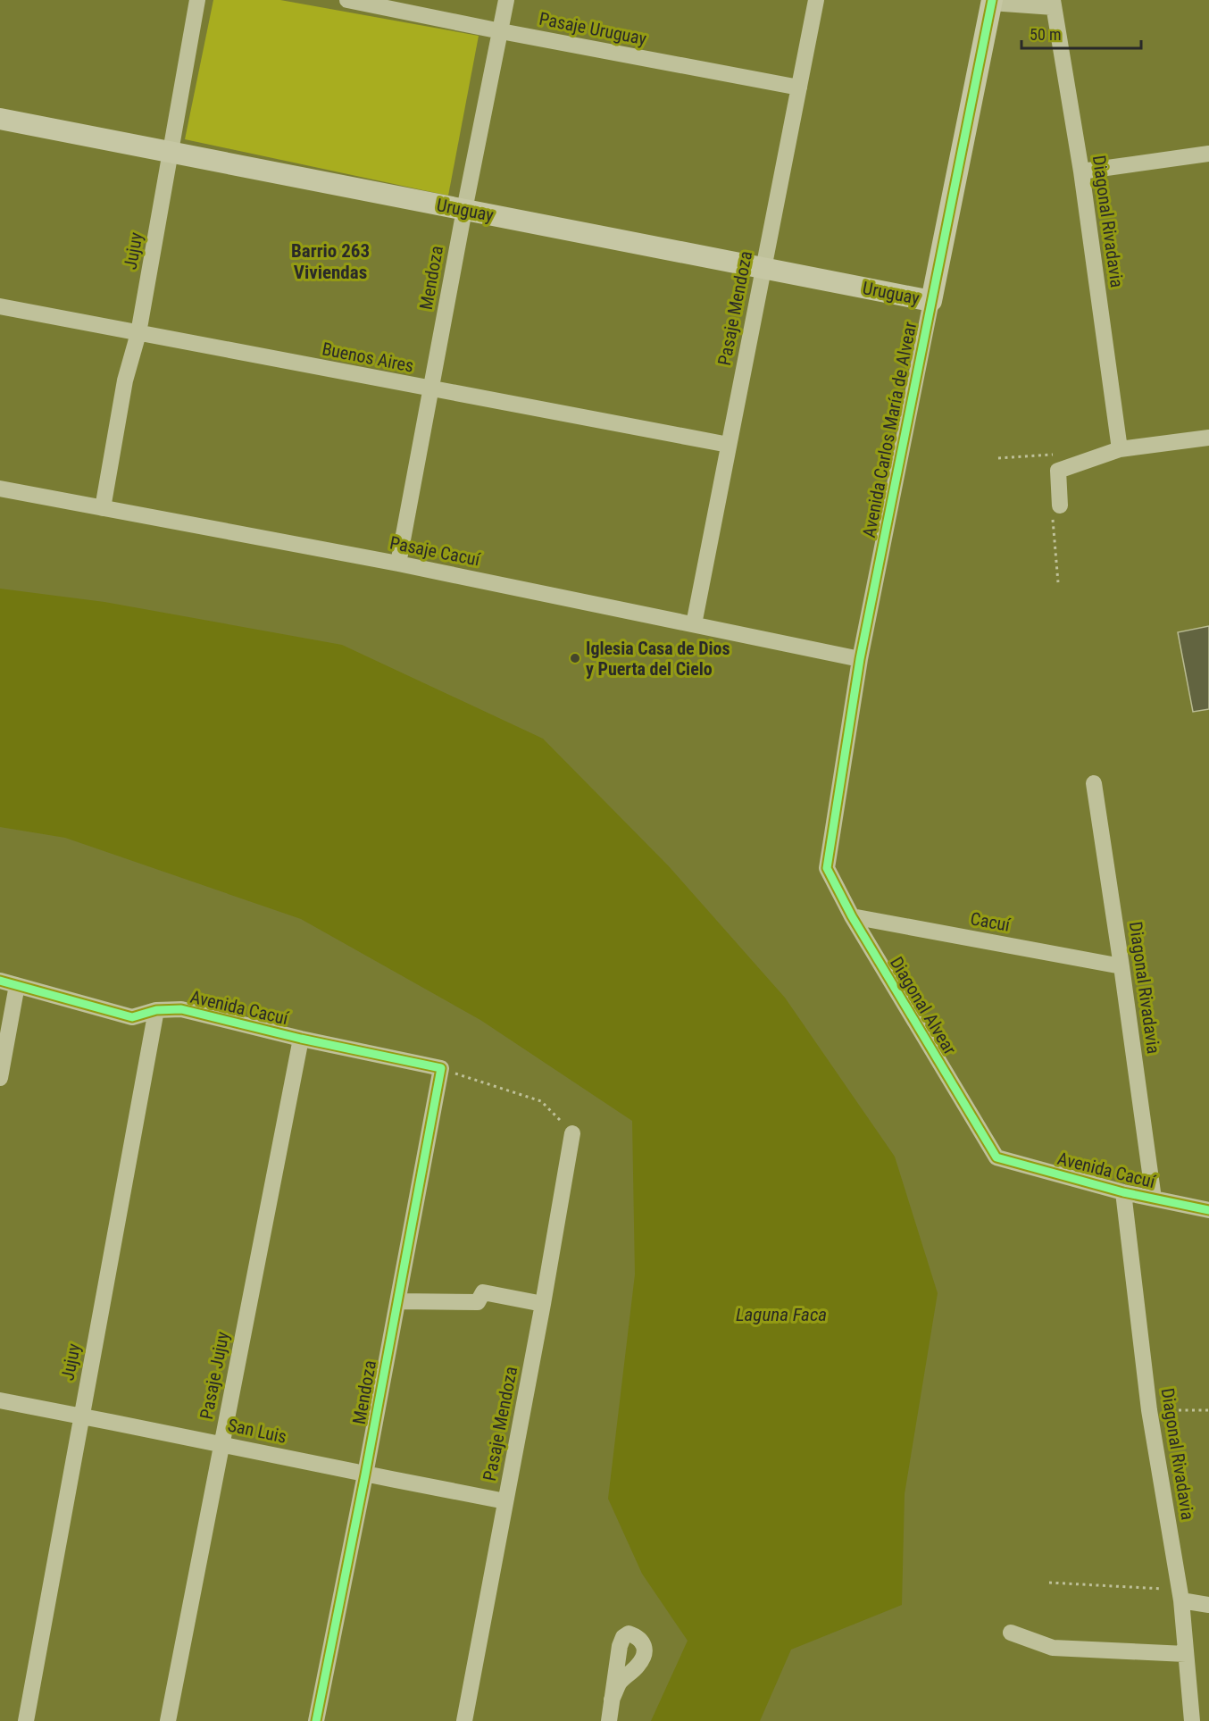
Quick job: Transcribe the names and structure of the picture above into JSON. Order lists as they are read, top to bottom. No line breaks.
{"streets":{"street":["Pasaje Uruguay","Uruguay","Diagonal Rivadavia","Jujuy","Mendoza","Pasaje Mendoza","Buenos Aires","Avenida Carlos María de Alvear","Pasaje Cacuí","Cacuí","Diagonal Alvear","Avenida Cacuí","Pasaje Jujuy","San Luis"]},"crossings":[["Pasaje Uruguay","Mendoza"],["Pasaje Uruguay","Pasaje Mendoza"],["Uruguay","Jujuy"],["Uruguay","Mendoza"],["Uruguay","Pasaje Mendoza"],["Uruguay","Avenida Carlos María de Alvear"],["Diagonal Rivadavia","Cacuí"],["Diagonal Rivadavia","Avenida Cacuí"],["Jujuy","Buenos Aires"],["Jujuy","Pasaje Cacuí"],["Jujuy","Avenida Cacuí"],["Jujuy","San Luis"],["Mendoza","Buenos Aires"],["Mendoza","Pasaje Cacuí"],["Mendoza","Avenida Cacuí"],["Mendoza","San Luis"],["Pasaje Mendoza","Buenos Aires"],["Pasaje Mendoza","Pasaje Cacuí"],["Pasaje Mendoza","San Luis"],["Avenida Carlos María de Alvear","Pasaje Cacuí"],["Avenida Carlos María de Alvear","Diagonal Alvear"],["Cacuí","Diagonal Alvear"],["Diagonal Alvear","Avenida Cacuí"],["Avenida Cacuí","Pasaje Jujuy"],["Pasaje Jujuy","San Luis"]],"districts":["Barrio 263 Viviendas"],"water":["Laguna Faca"],"places":["Iglesia Casa de Dios y Puerta del Cielo"],"scale_bar":"50 m"}
